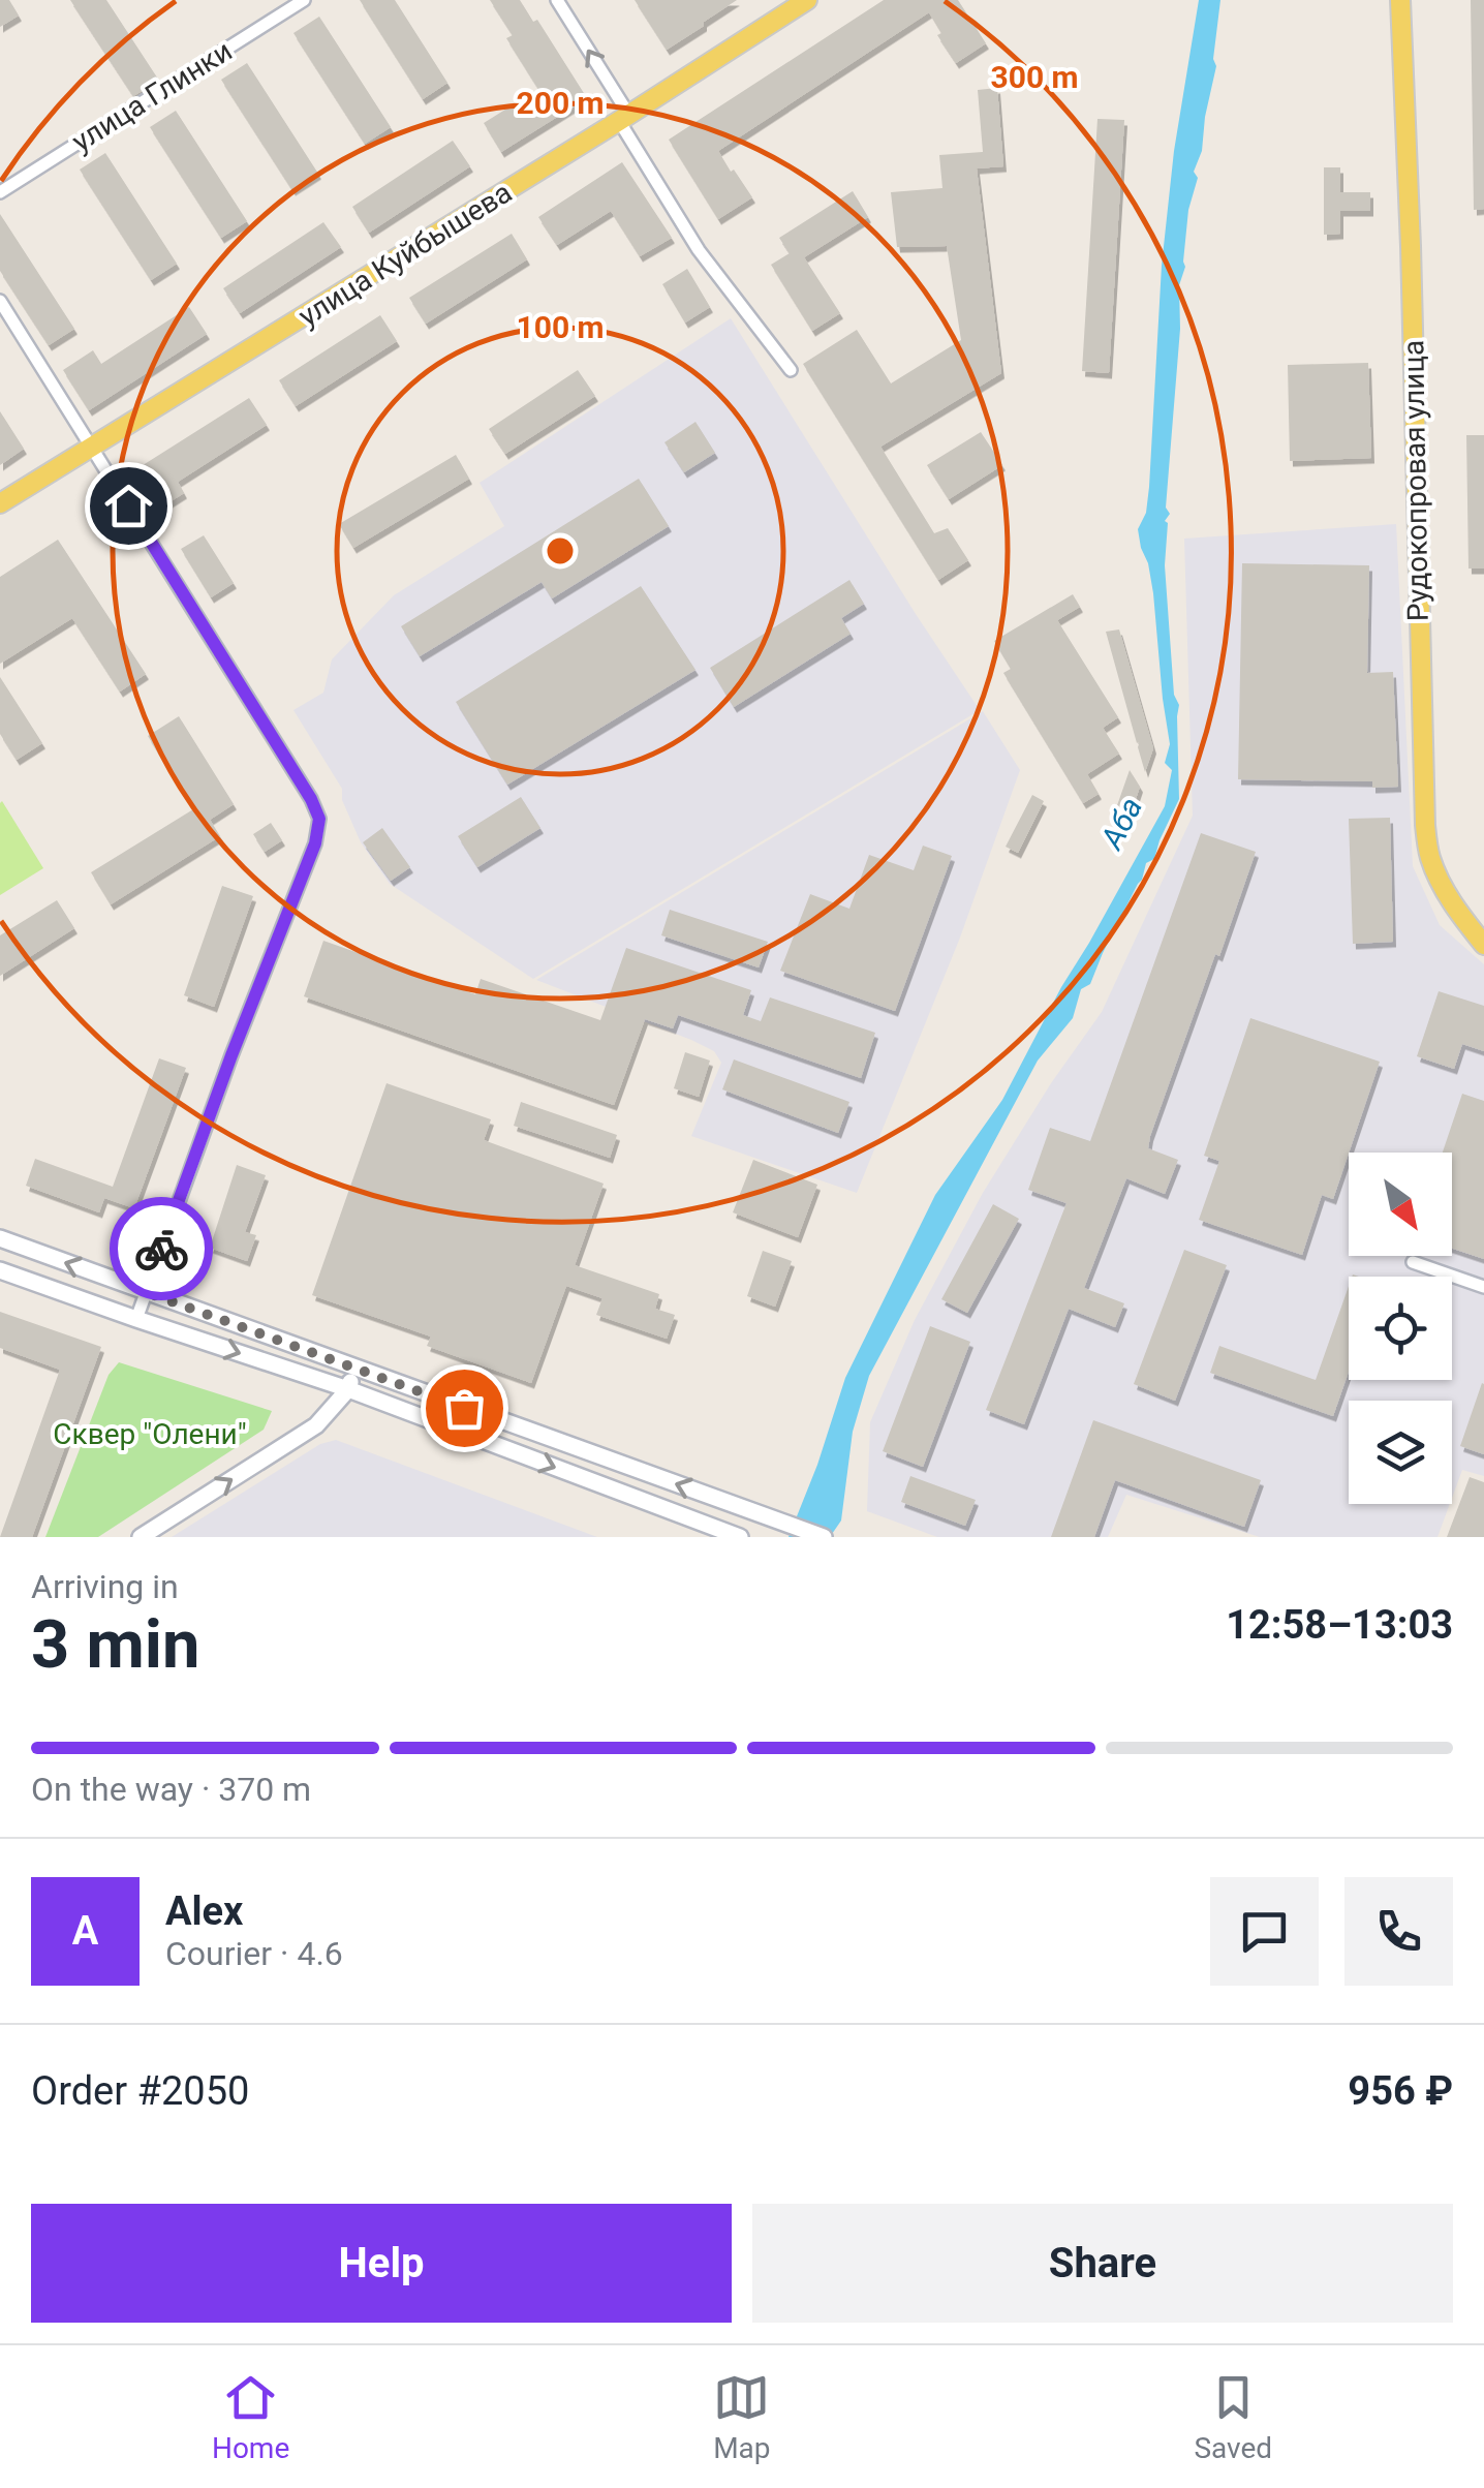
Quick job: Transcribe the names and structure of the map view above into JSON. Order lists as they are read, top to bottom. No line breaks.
{"streets":{"main road":["улица Куйбышева","Рудокопровая улица"],"street":["улица Глинки"]},"water":["Аба"],"parks":["Сквер \"Олени\""],"north":"bottom right","page":{"heading":["3 min","Arriving in","12:58–13:03"],"panel":["Alex","Courier · 4.6","Order #2050","956 ₽"],"bar":"On the way · 370 m","round":"A","buttons":["Help","Share"],"tabs":["Home","Map","Saved"]},"rings":["300 m","200 m","100 m"]}
